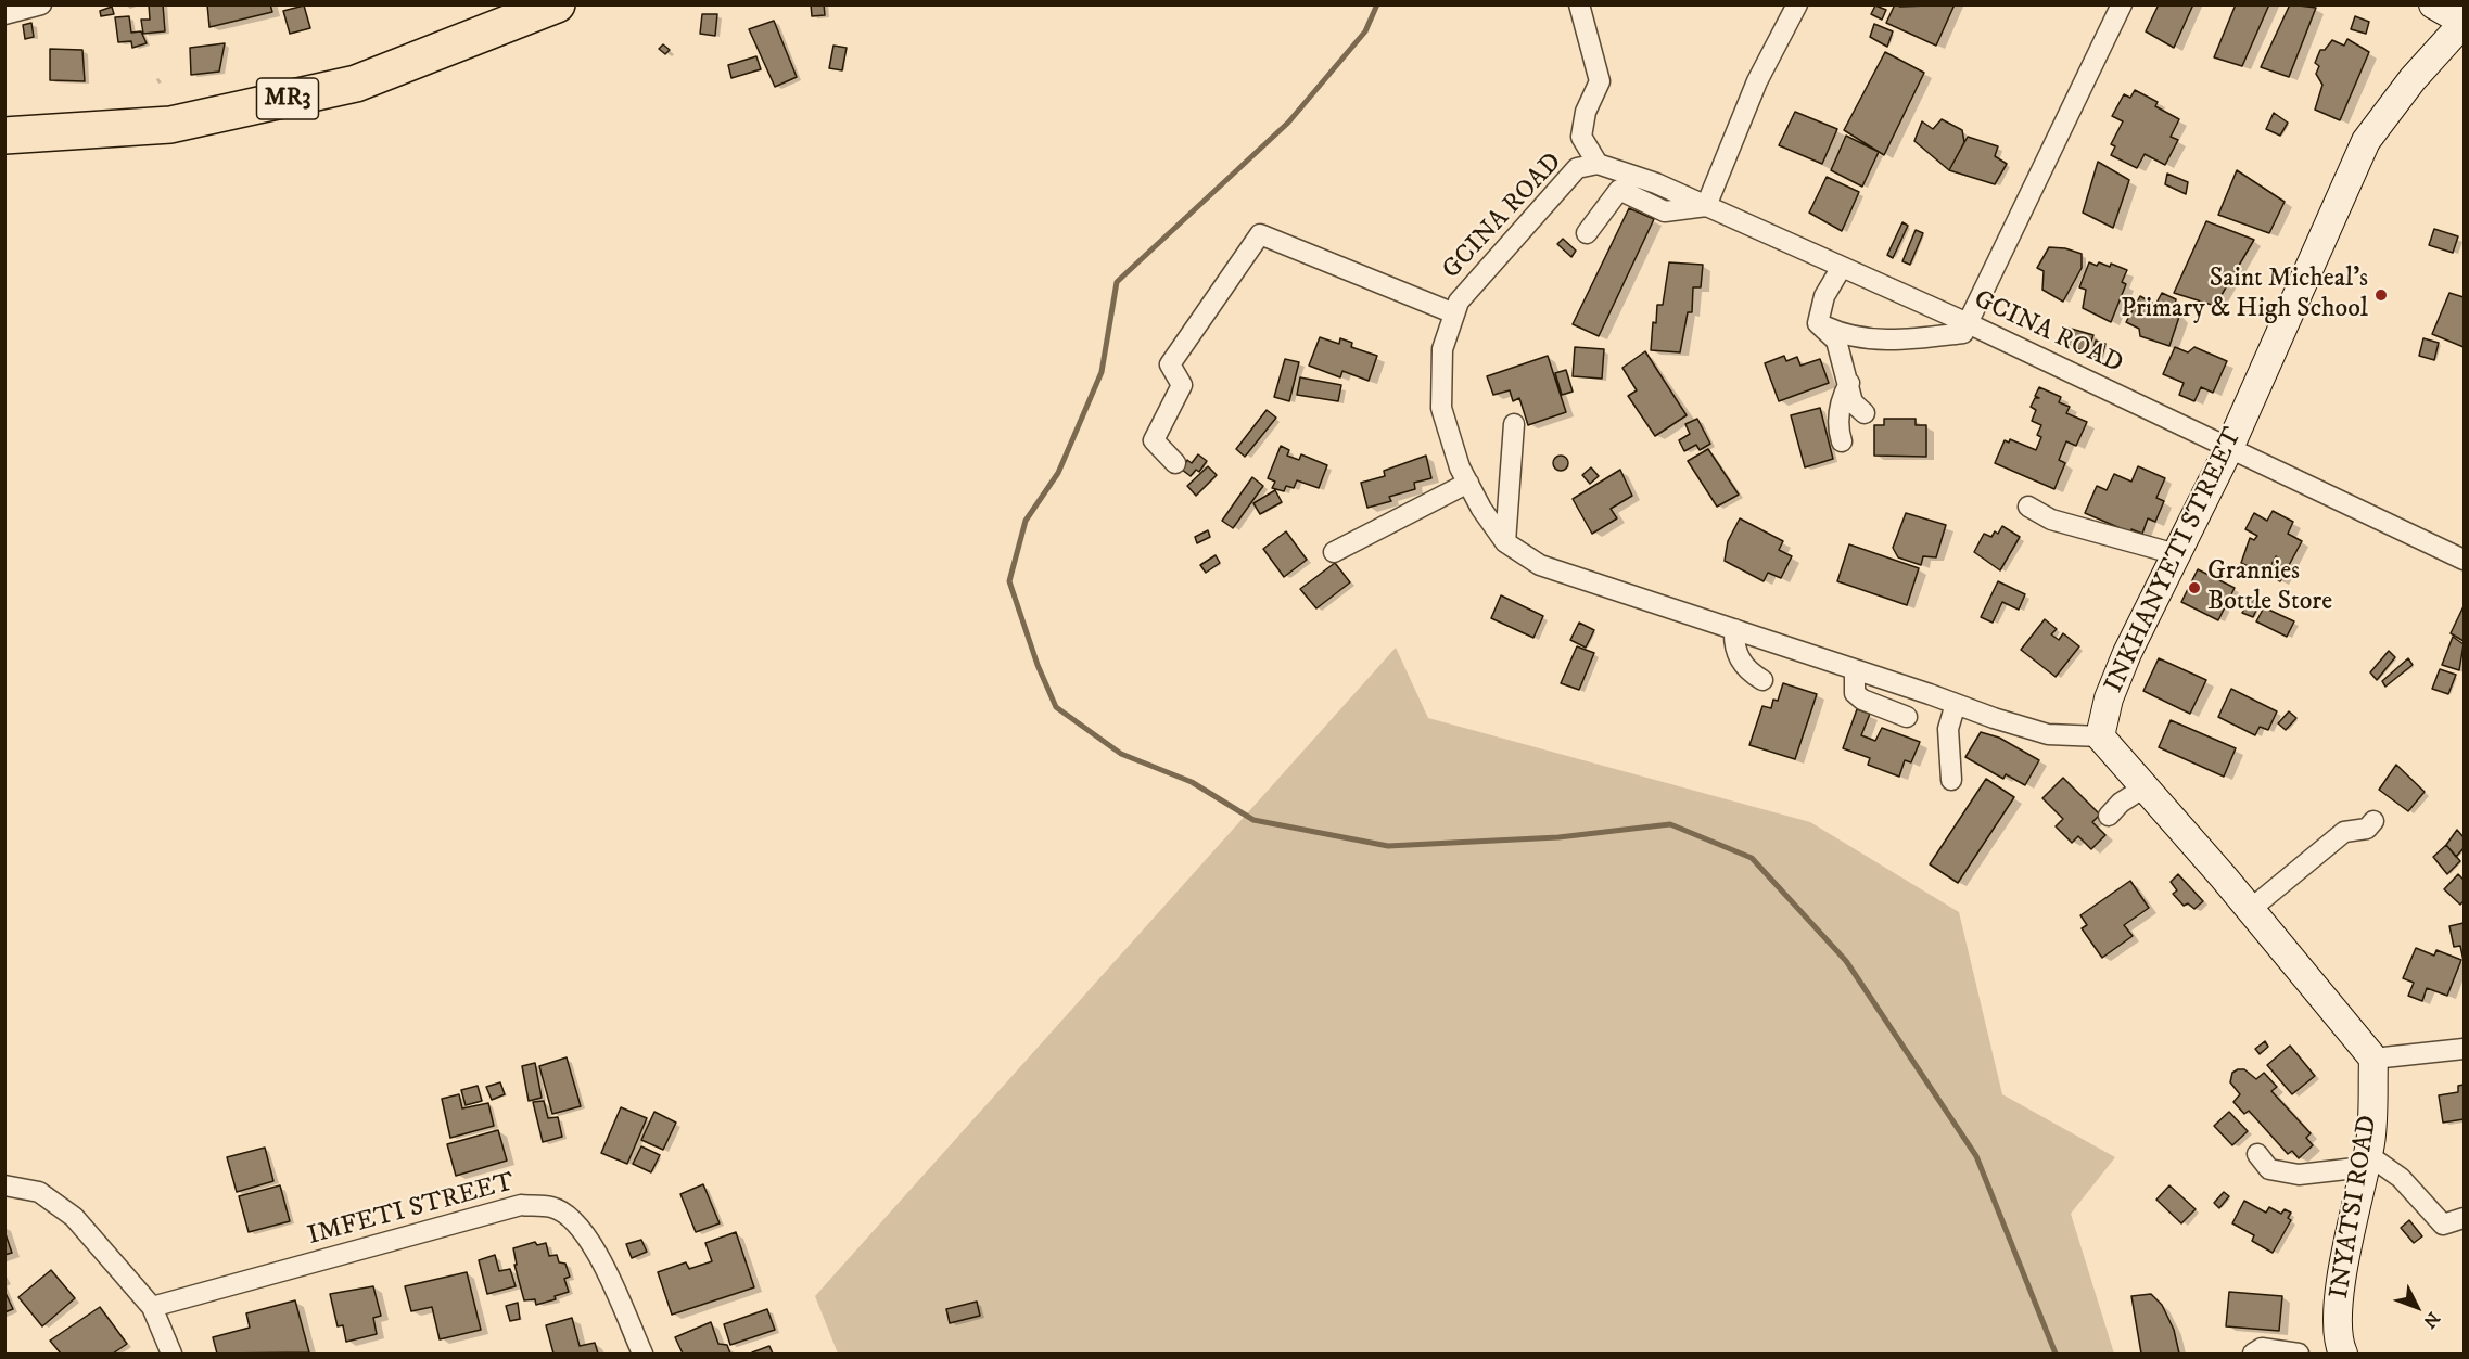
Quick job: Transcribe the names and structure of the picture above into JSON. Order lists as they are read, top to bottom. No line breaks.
{"streets":{"highway":["MR3"],"street":["GCINA ROAD","INKHANYETI STREET","INYATSI ROAD","IMFETI STREET"]},"crossings":[["GCINA ROAD","INKHANYETI STREET"]],"places":["Saint Micheal's Primary & High School","Grannies Bottle Store"],"north":"bottom right"}
